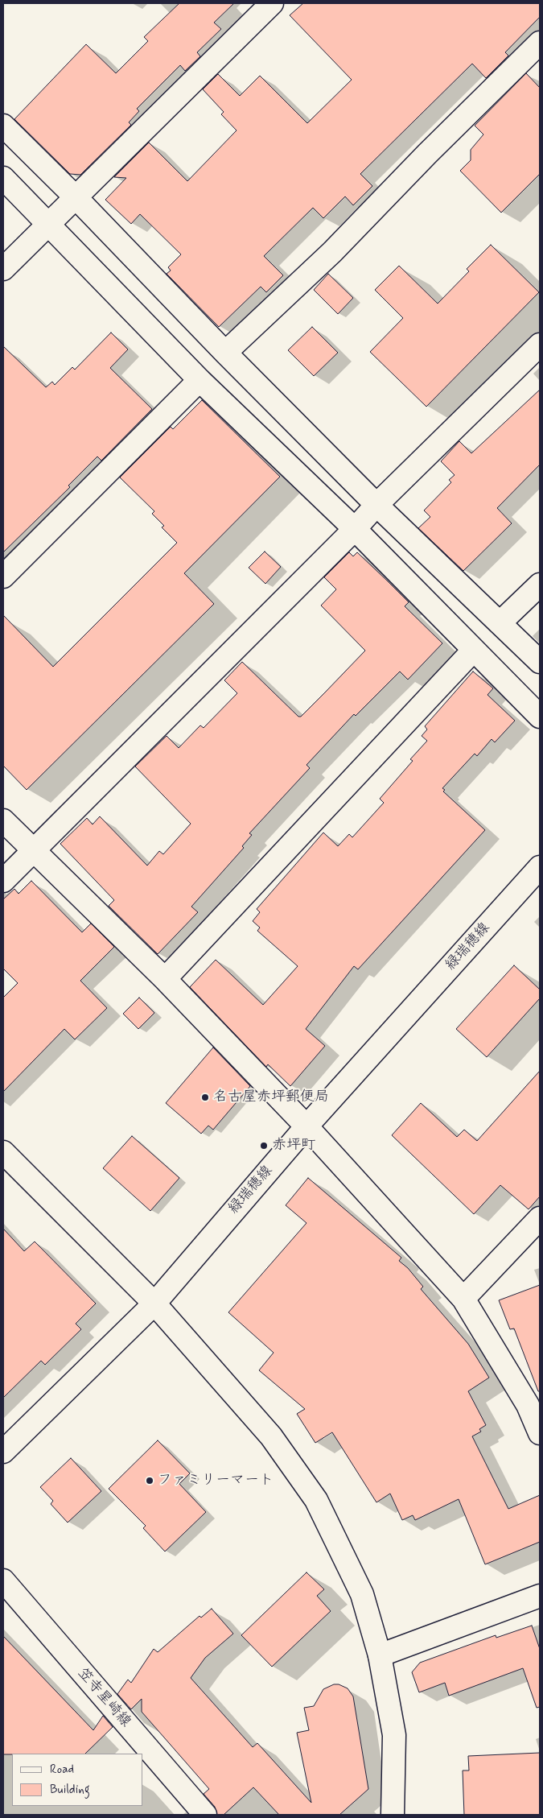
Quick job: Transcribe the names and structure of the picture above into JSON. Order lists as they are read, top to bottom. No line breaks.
{"streets":{"street":["緑瑞穂線","笠寺星崎線"]},"places":["名古屋赤坪郵便局","赤坪町","ファミリーマート"],"legend":["Road","Building"]}
